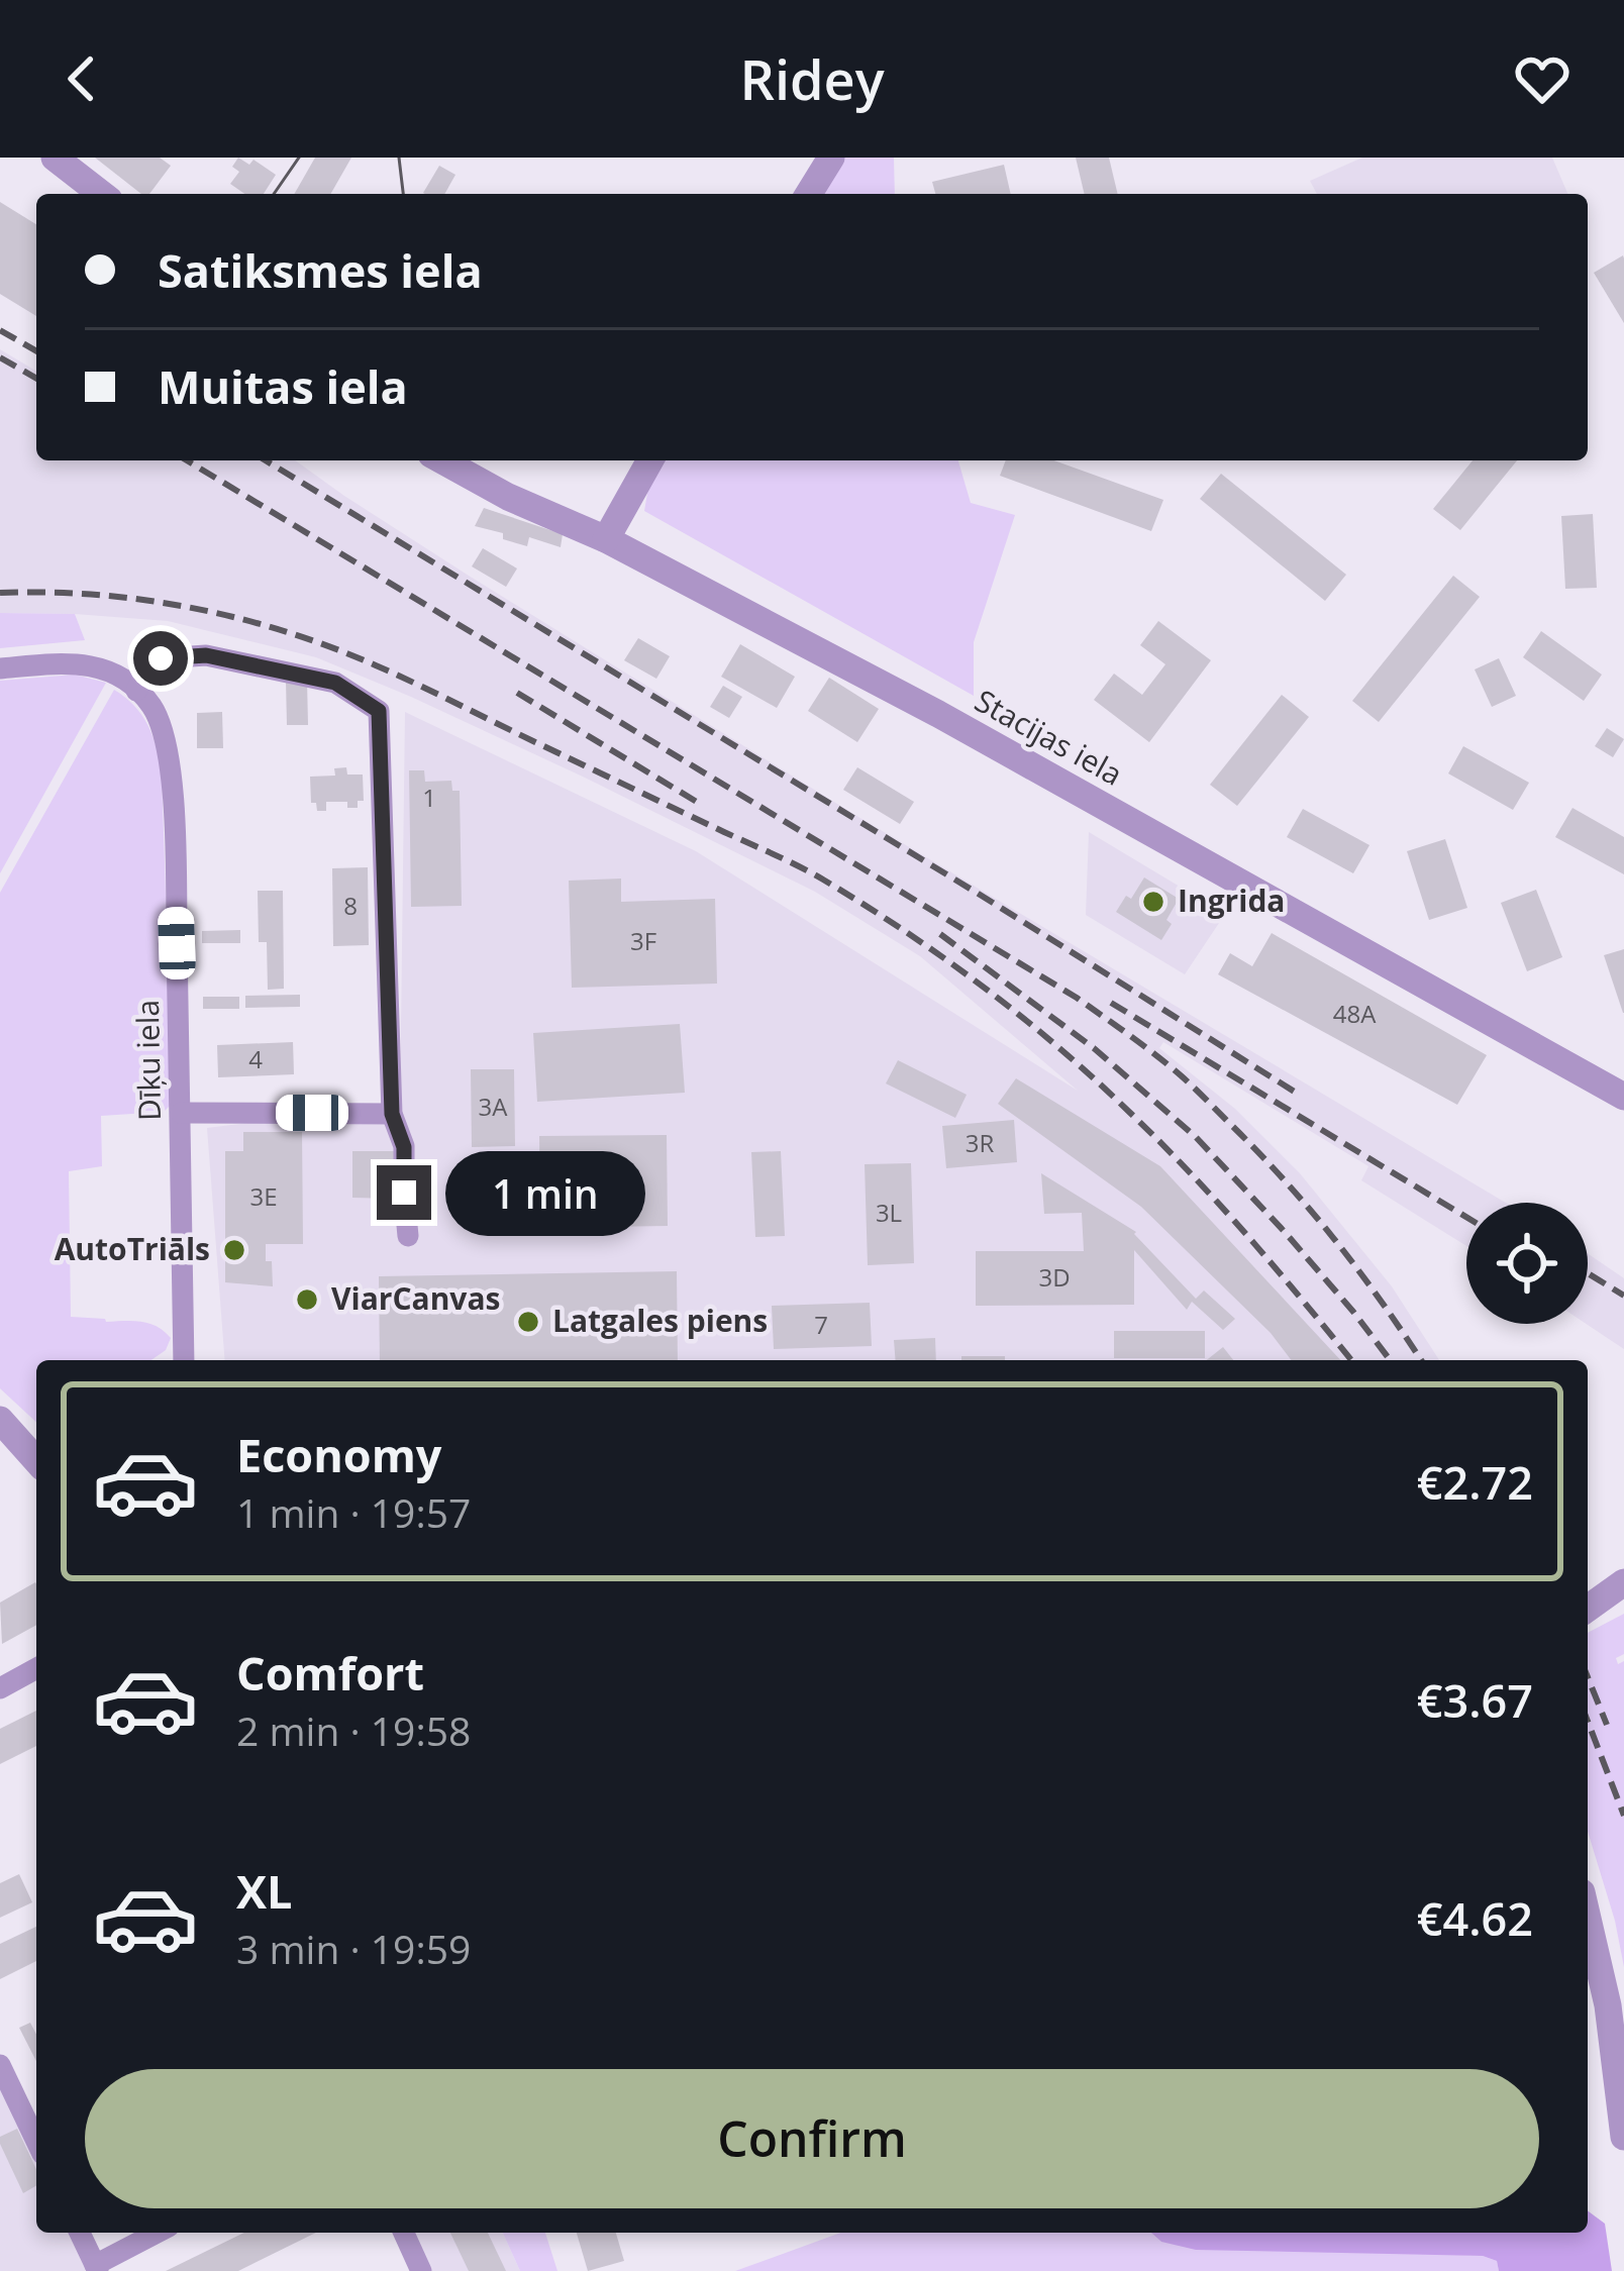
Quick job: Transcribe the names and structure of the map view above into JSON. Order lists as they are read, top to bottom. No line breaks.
{"streets":{"street":["Stacijas iela","Dīķu iela"]},"places":["Ingrida","AutoTriāls","ViarCanvas","Latgales piens"],"house_numbers":["1","8","3F","48A","4","3A","3R","3E","3L","3D","7"],"page":{"header":"Ridey","banner":["Satiksmes iela","Muitas iela"],"bubble":"1 min","list":[{"name":"Economy","note":"1 min · 19:57","value":"€2.72"},{"name":"Comfort","note":"2 min · 19:58","value":"€3.67"},{"name":"XL","note":"3 min · 19:59","value":"€4.62"}],"buttons":"Confirm"}}
